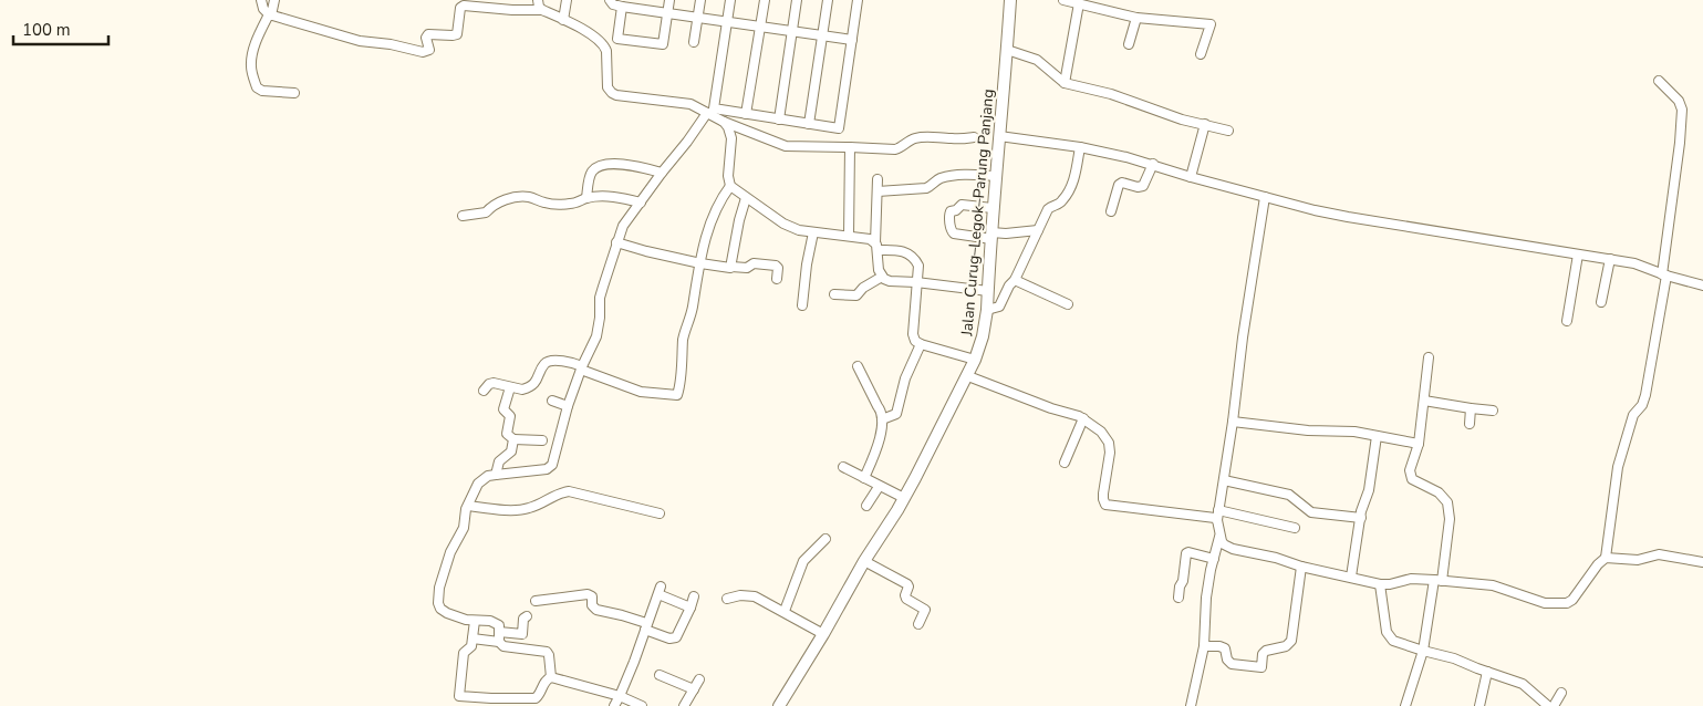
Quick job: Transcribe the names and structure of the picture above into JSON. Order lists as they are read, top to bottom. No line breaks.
{"streets":{"main road":["Jalan Curug–Legok–Parung Panjang"]},"scale_bar":"100 m"}
